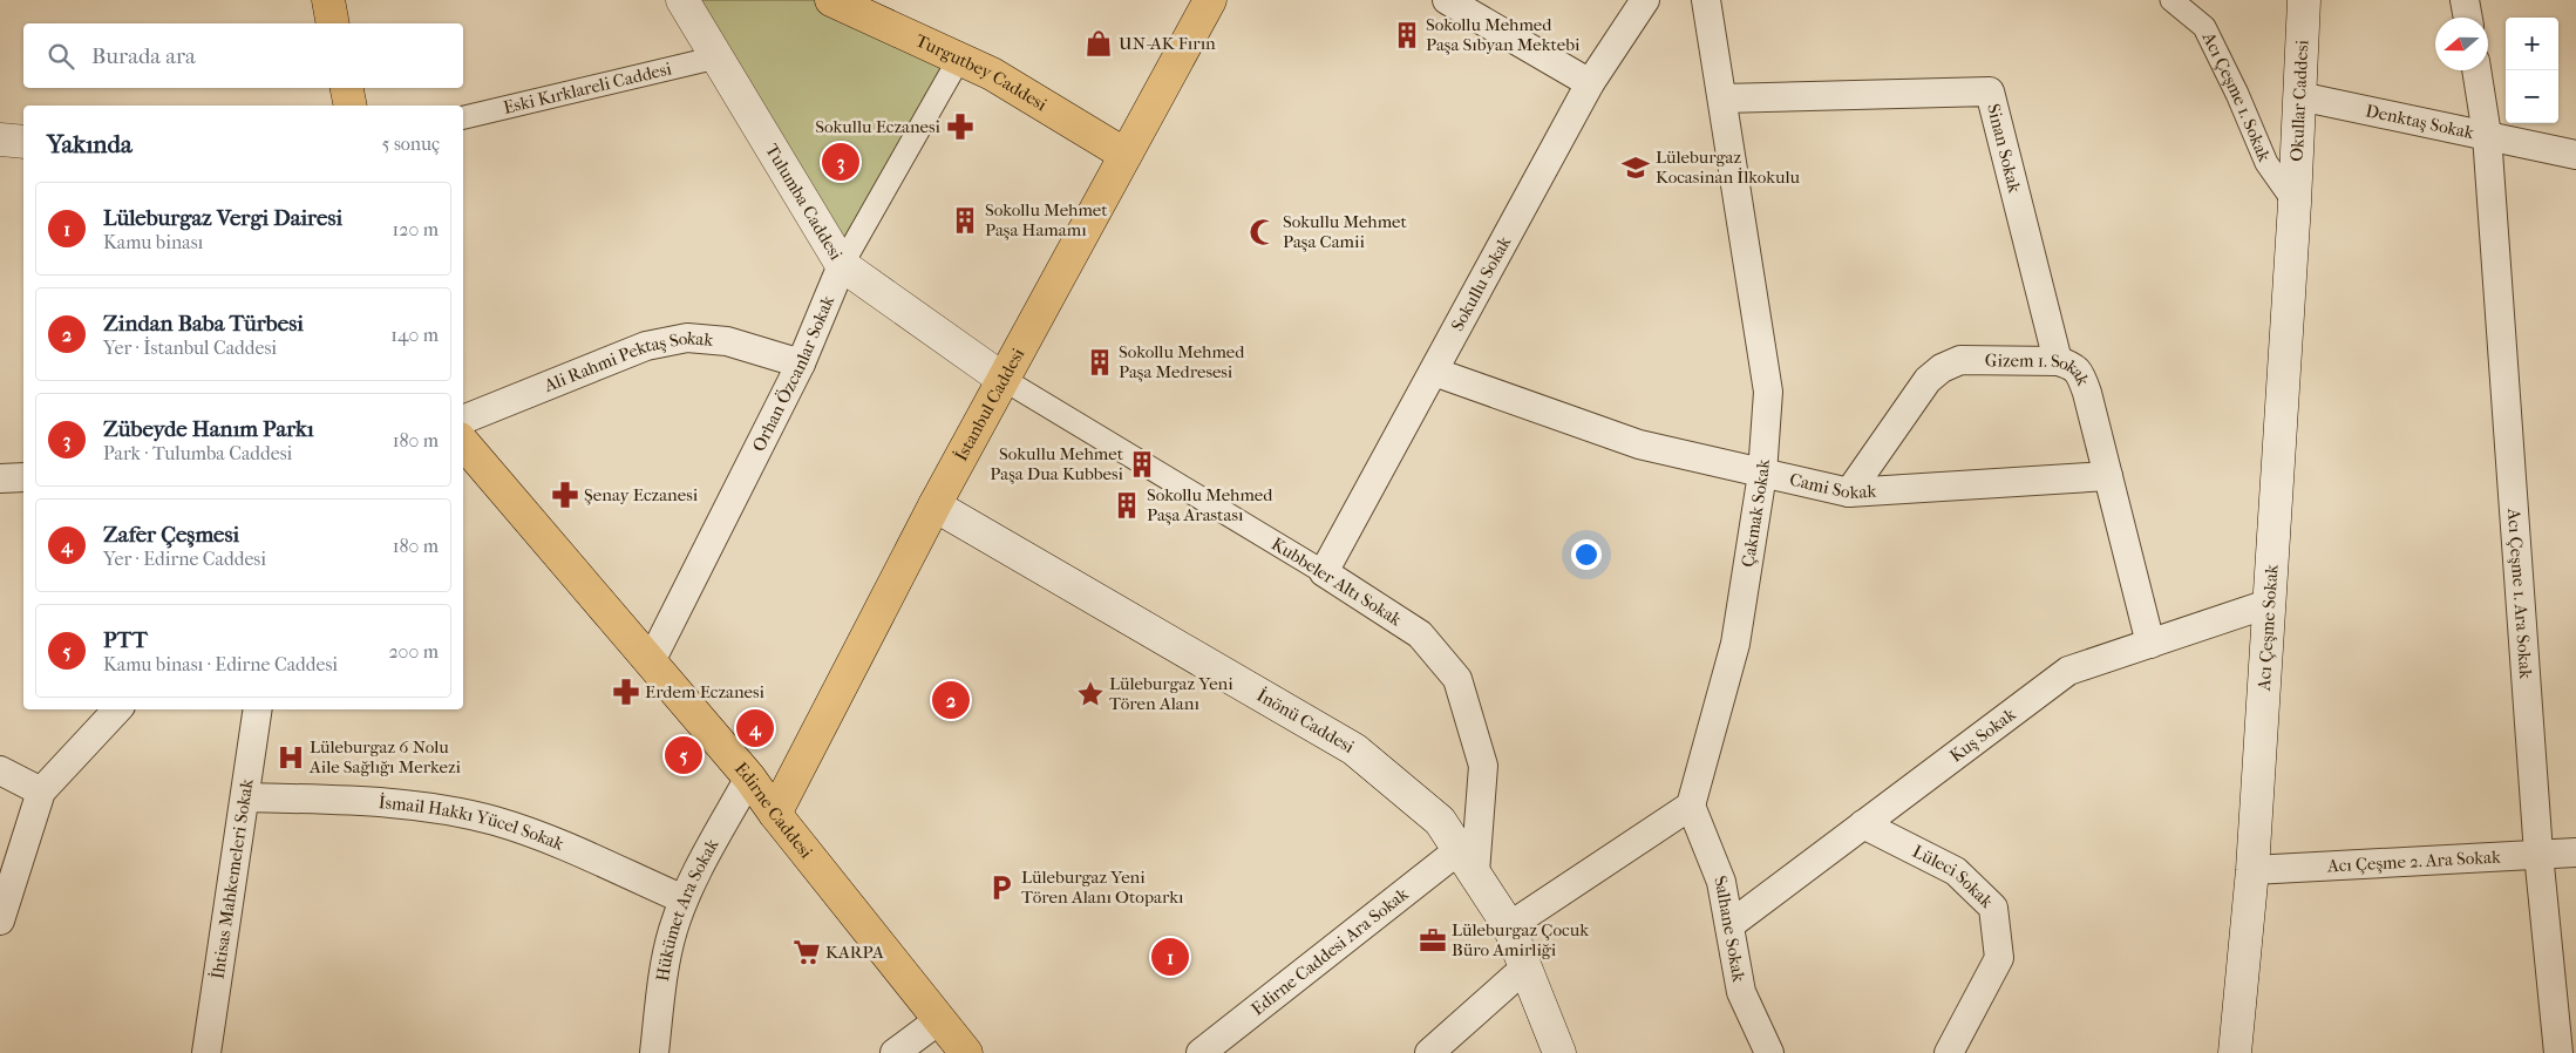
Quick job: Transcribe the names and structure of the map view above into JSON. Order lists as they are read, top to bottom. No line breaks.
{"streets":{"main road":["Turgutbey Caddesi","Okullar Caddesi","Tulumba Caddesi","İstanbul Caddesi","Acı Çeşme Sokak","İnönü Caddesi","Edirne Caddesi"],"street":["Eski Kırklareli Caddesi","Acı Çeşme 1. Sokak","Denktaş Sokak","Sinan Sokak","Sokullu Sokak","Ali Rahmi Pektaş Sokak","Orhan Özcanlar Sokak","Gizem 1. Sokak","Cami Sokak","Çakmak Sokak","Kubbeler Altı Sokak","Acı Çeşme 1. Ara Sokak","Kuş Sokak","İsmail Hakkı Yücel Sokak","Acı Çeşme 2. Ara Sokak","İhtisas Mahkemeleri Sokak","Lüleci Sokak","Hükümet Ara Sokak","Salhane Sokak","Edirne Caddesi Ara Sokak"]},"crossings":[["Turgutbey Caddesi","Orhan Özcanlar Sokak"],["Turgutbey Caddesi","İstanbul Caddesi"],["Eski Kırklareli Caddesi","Tulumba Caddesi"],["Acı Çeşme 1. Sokak","Okullar Caddesi"],["Acı Çeşme 1. Sokak","Acı Çeşme Sokak"],["Okullar Caddesi","Denktaş Sokak"],["Okullar Caddesi","Acı Çeşme Sokak"],["Denktaş Sokak","Acı Çeşme 1. Ara Sokak"],["Sinan Sokak","Gizem 1. Sokak"],["Sinan Sokak","Çakmak Sokak"],["Tulumba Caddesi","Orhan Özcanlar Sokak"],["Tulumba Caddesi","İstanbul Caddesi"],["Tulumba Caddesi","Kubbeler Altı Sokak"],["Sokullu Sokak","Cami Sokak"],["Sokullu Sokak","Kubbeler Altı Sokak"],["Ali Rahmi Pektaş Sokak","Orhan Özcanlar Sokak"],["Orhan Özcanlar Sokak","Edirne Caddesi"],["Gizem 1. Sokak","Cami Sokak"],["Gizem 1. Sokak","Kuş Sokak"],["İstanbul Caddesi","Kubbeler Altı Sokak"],["İstanbul Caddesi","İnönü Caddesi"],["İstanbul Caddesi","Edirne Caddesi"],["Cami Sokak","Çakmak Sokak"],["Çakmak Sokak","Salhane Sokak"],["Kubbeler Altı Sokak","İnönü Caddesi"],["Kubbeler Altı Sokak","Edirne Caddesi Ara Sokak"],["Acı Çeşme 1. Ara Sokak","Acı Çeşme 2. Ara Sokak"],["Acı Çeşme Sokak","Kuş Sokak"],["Acı Çeşme Sokak","Acı Çeşme 2. Ara Sokak"],["İnönü Caddesi","Edirne Caddesi Ara Sokak"],["Kuş Sokak","Lüleci Sokak"],["Kuş Sokak","Salhane Sokak"],["Edirne Caddesi","Hükümet Ara Sokak"],["İsmail Hakkı Yücel Sokak","İhtisas Mahkemeleri Sokak"],["İsmail Hakkı Yücel Sokak","Hükümet Ara Sokak"]],"places":{"building":["Sokollu Mehmed Paşa Sıbyan Mektebi","Sokollu Mehmet Paşa Hamamı","Sokollu Mehmed Paşa Medresesi","Sokullu Mehmet Paşa Dua Kubbesi","Sokollu Mehmed Paşa Arastası"],"shop":["UN-AK Fırın"],"pharmacy":["Sokullu Eczanesi","Şenay Eczanesi","Erdem Eczanesi"],"school or university":["Lüleburgaz Kocasinan İlkokulu"],"mosque":["Sokullu Mehmet Paşa Camii"],"place":["Lüleburgaz Yeni Tören Alanı"],"hospital":["Lüleburgaz 6 Nolu Aile Sağlığı Merkezi"],"parking":["Lüleburgaz Yeni Tören Alanı Otoparkı"],"office":["Lüleburgaz Çocuk Büro Amirliği"],"supermarket":["KARPA"]},"north":"left","page":{"map_buttons":["+","−"],"search":"Burada ara","heading":["Yakında","5 sonuç"],"pins":["3","2","4","5","1"],"list":[{"mark":"1","name":"Lüleburgaz Vergi Dairesi","note":"Kamu binası","value":"120 m"},{"mark":"2","name":"Zindan Baba Türbesi","note":"Yer · İstanbul Caddesi","value":"140 m"},{"mark":"3","name":"Zübeyde Hanım Parkı","note":"Park · Tulumba Caddesi","value":"180 m"},{"mark":"4","name":"Zafer Çeşmesi","note":"Yer · Edirne Caddesi","value":"180 m"},{"mark":"5","name":"PTT","note":"Kamu binası · Edirne Caddesi","value":"200 m"}]}}
